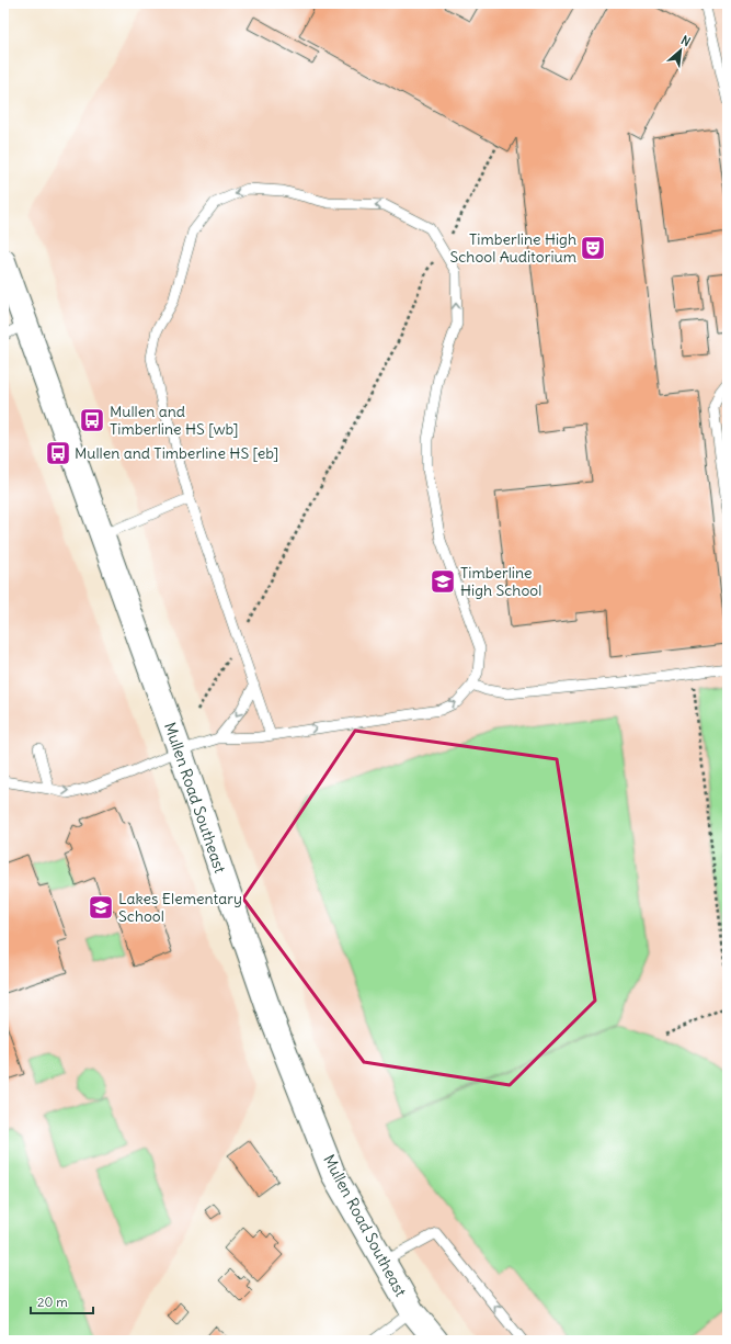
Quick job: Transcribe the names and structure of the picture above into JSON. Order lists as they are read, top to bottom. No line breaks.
{"streets":{"street":["Mullen Road Southeast"]},"places":{"theatre":["Timberline High School Auditorium"],"bus stop":["Mullen and Timberline HS [wb]","Mullen and Timberline HS [eb]"],"school or university":["Timberline High School","Lakes Elementary School"]},"scale_bar":"20 m","north":"top right"}
